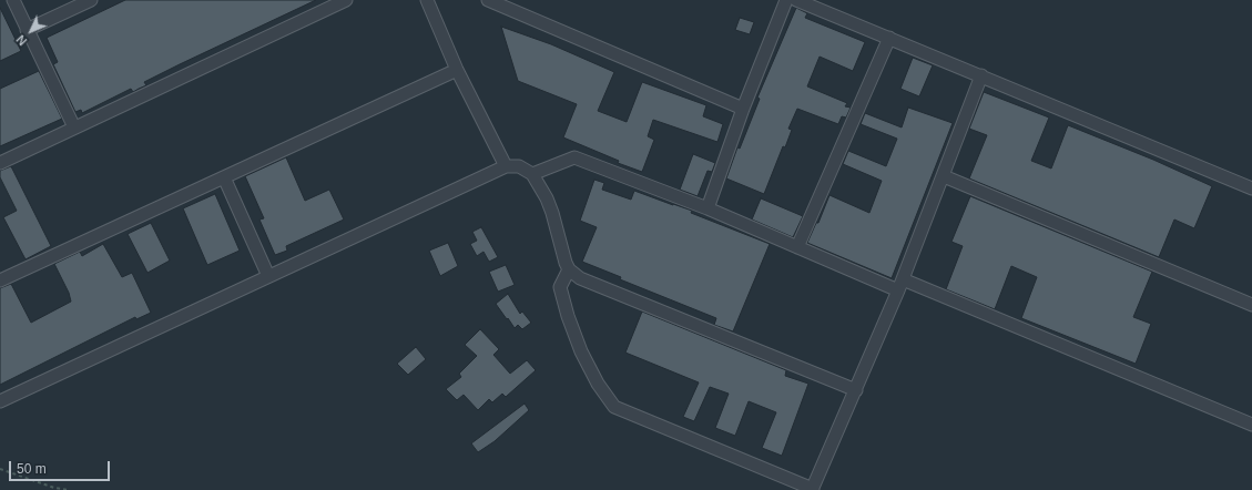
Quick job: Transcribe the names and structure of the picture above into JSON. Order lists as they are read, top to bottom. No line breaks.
{"scale_bar":"50 m","north":"bottom left"}
